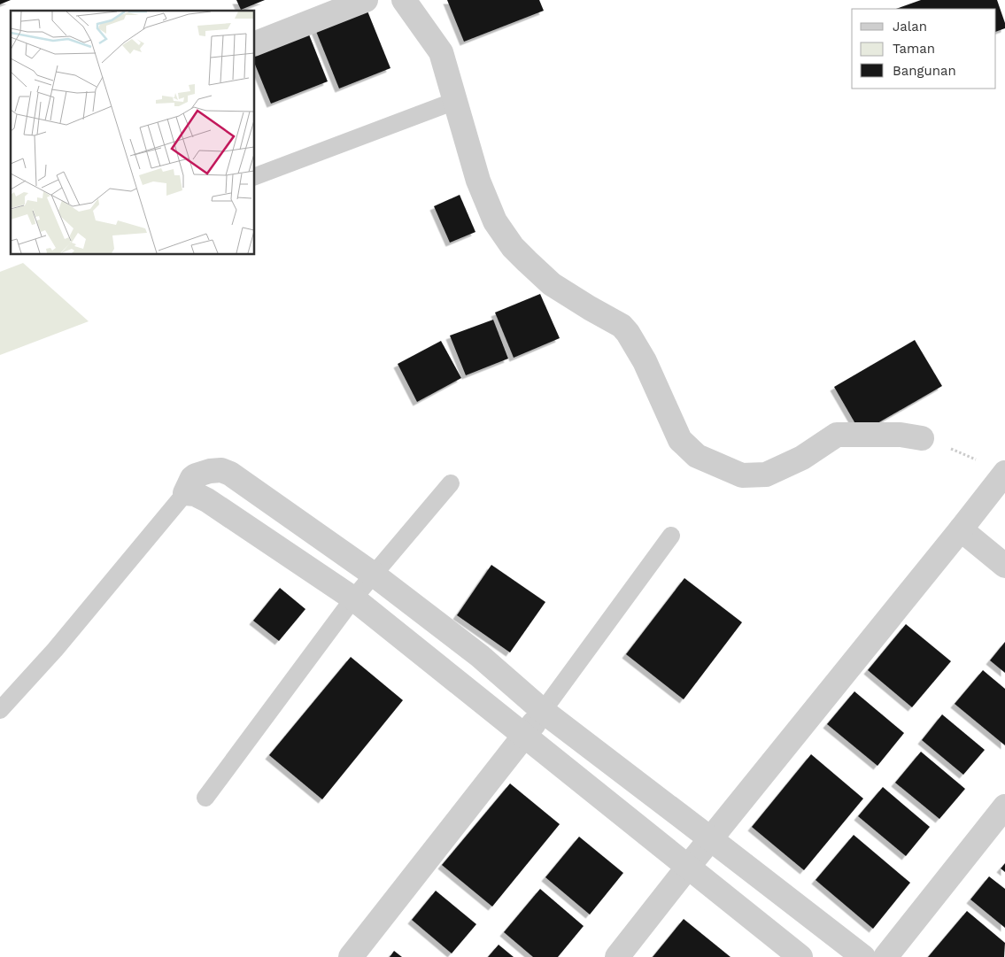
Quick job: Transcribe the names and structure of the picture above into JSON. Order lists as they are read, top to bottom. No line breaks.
{"legend":["Jalan","Taman","Bangunan"]}
